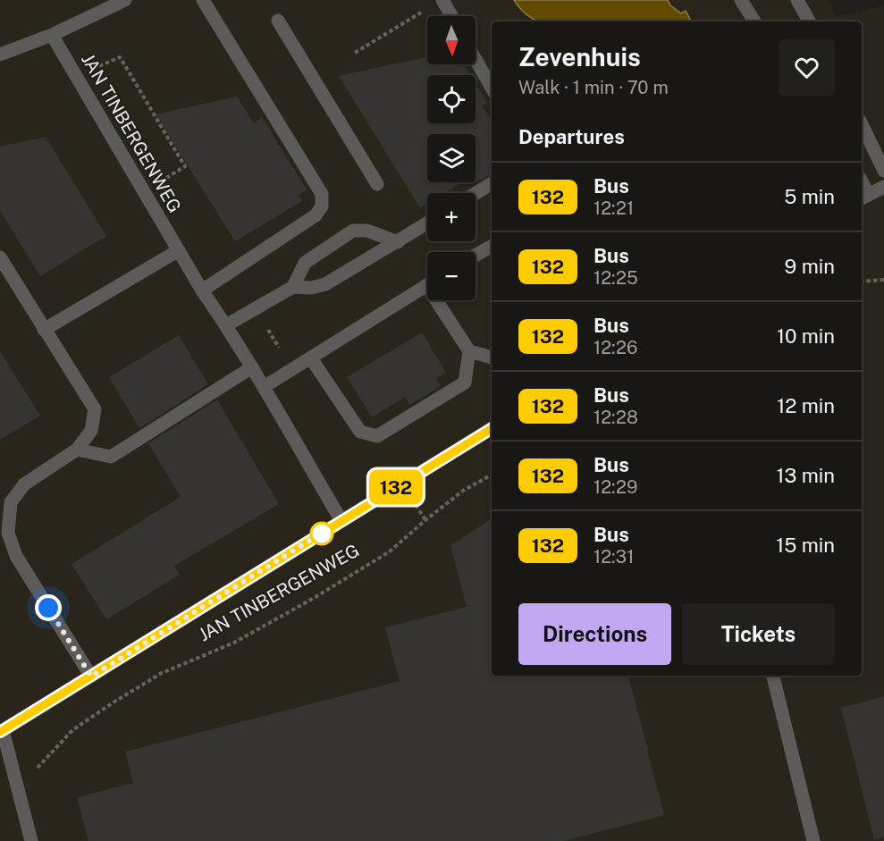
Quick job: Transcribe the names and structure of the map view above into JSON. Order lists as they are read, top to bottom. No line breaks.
{"streets":{"street":["JAN TINBERGENWEG"]},"lines":["bus line 132"],"north":"bottom","page":{"on_map":"132","map_buttons":["+","−"],"heading":[["Zevenhuis","Walk · 1 min · 70 m"],"Departures"],"list":[{"mark":"132","name":"Bus","note":"12:21","value":"5 min"},{"mark":"132","name":"Bus","note":"12:25","value":"9 min"},{"mark":"132","name":"Bus","note":"12:26","value":"10 min"},{"mark":"132","name":"Bus","note":"12:28","value":"12 min"},{"mark":"132","name":"Bus","note":"12:29","value":"13 min"},{"mark":"132","name":"Bus","note":"12:31","value":"15 min"}],"buttons":["Directions","Tickets"]}}
